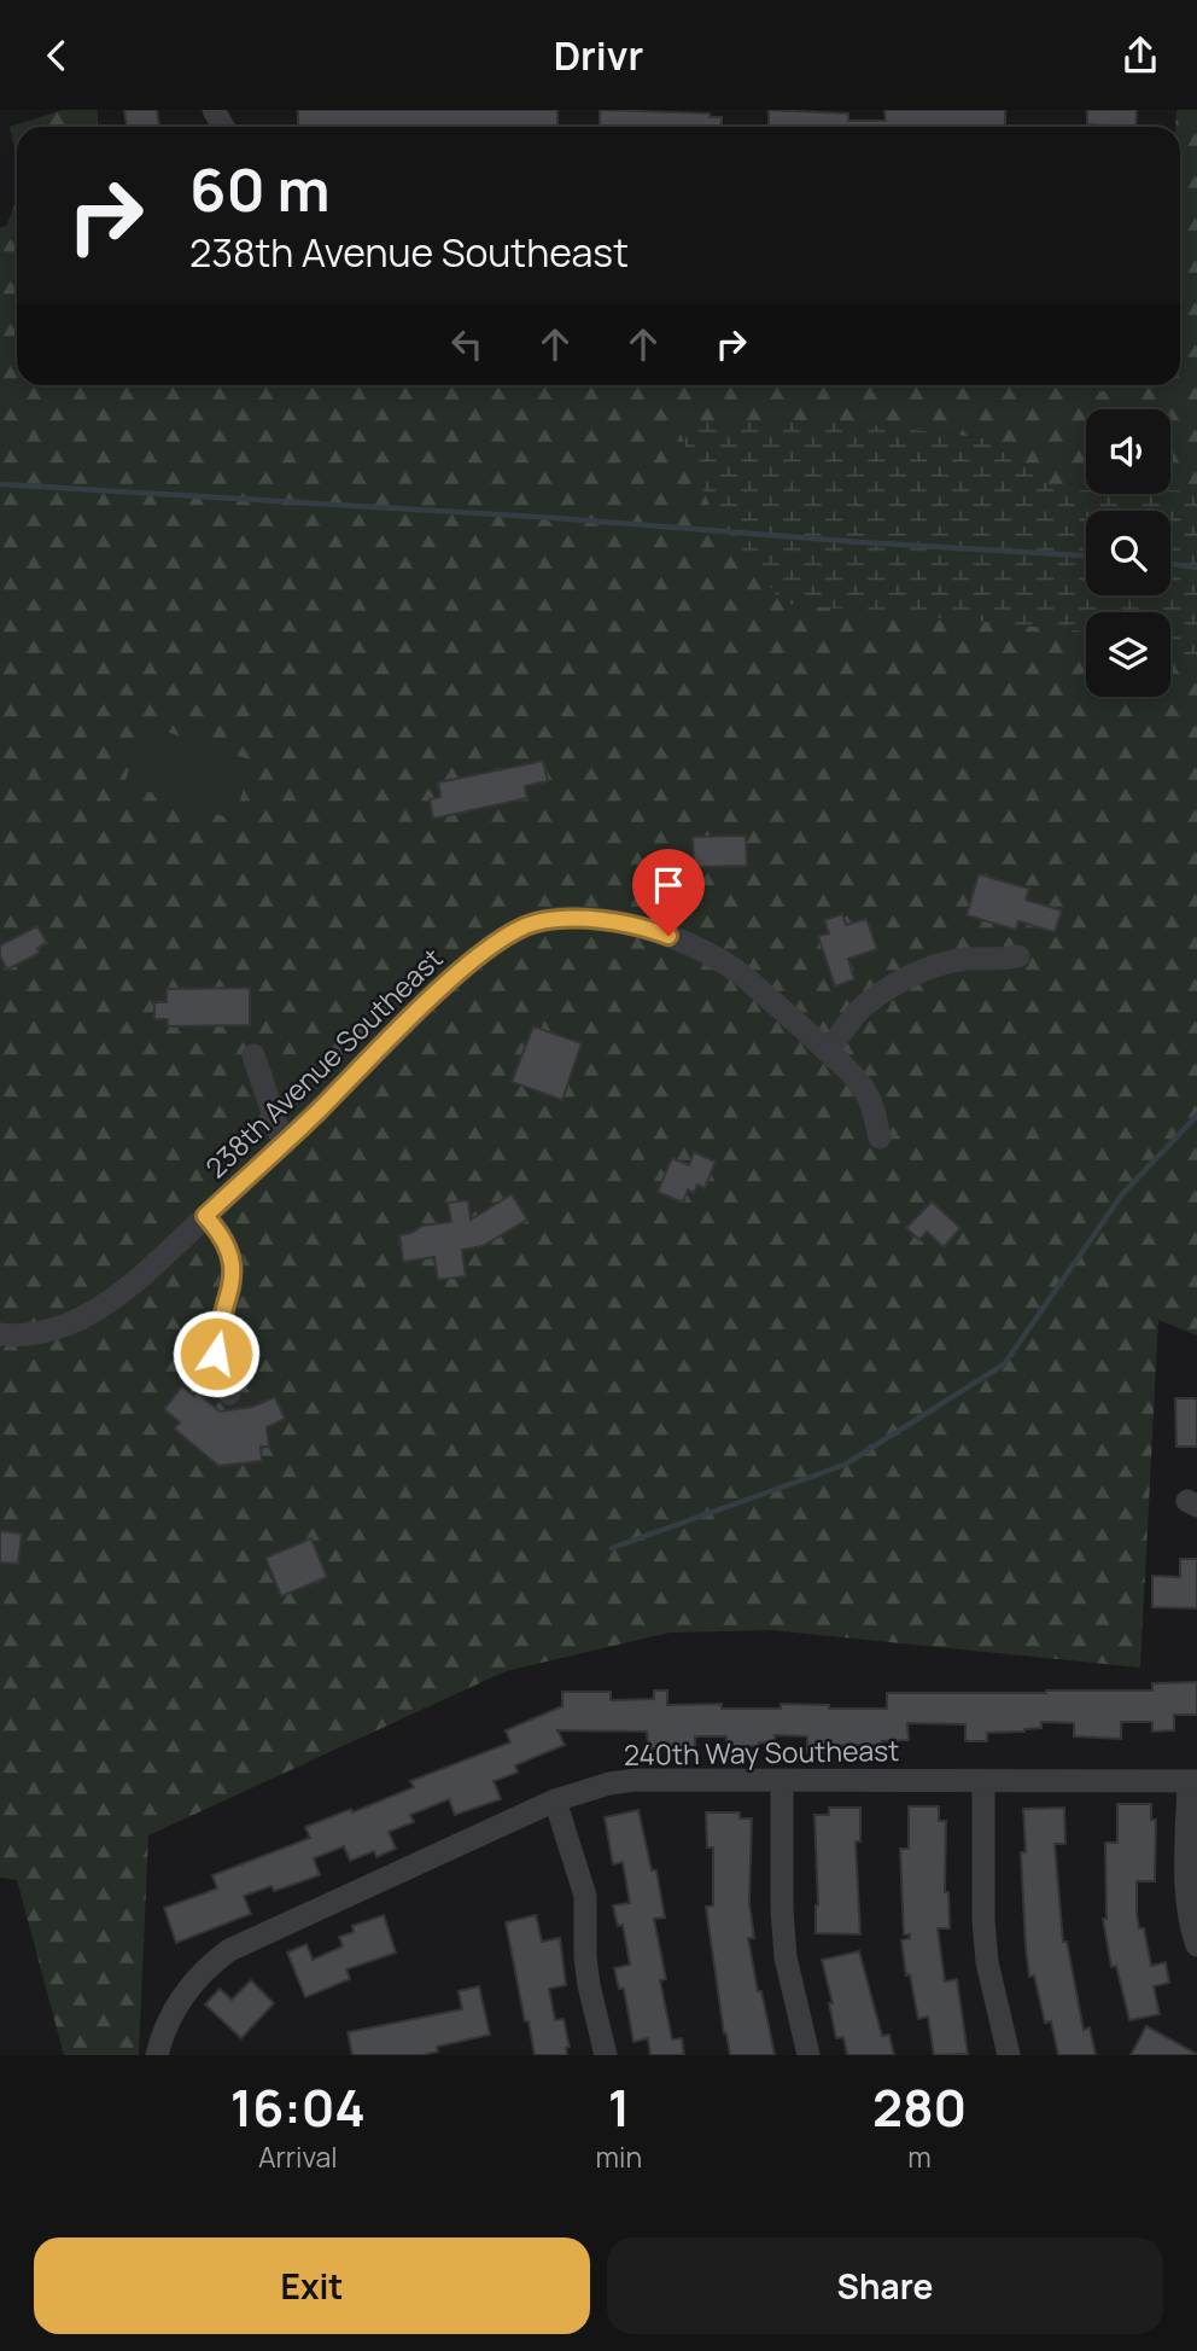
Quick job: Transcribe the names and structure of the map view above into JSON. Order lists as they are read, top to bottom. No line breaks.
{"streets":{"street":["238th Avenue Southeast","240th Way Southeast"]},"page":{"header":"Drivr","turn":["60 m","238th Avenue Southeast"],"eta":["16:04","Arrival","1","min","280","m"],"buttons":["Exit","Share"]}}
